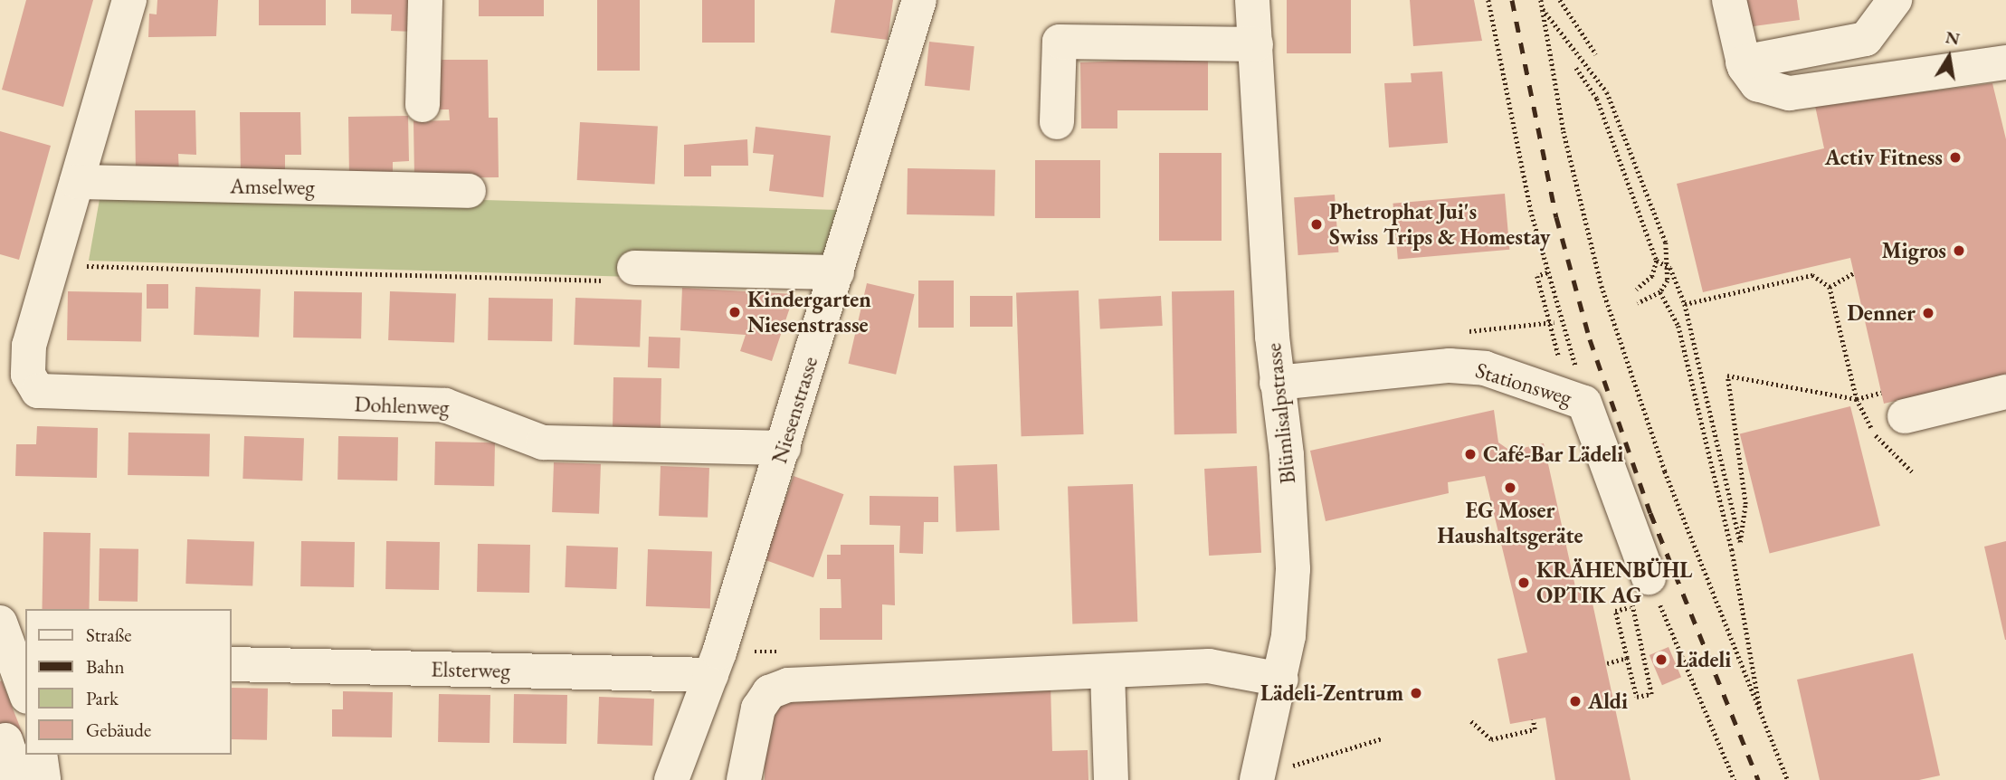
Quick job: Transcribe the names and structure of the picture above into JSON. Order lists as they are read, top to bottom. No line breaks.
{"streets":{"street":["Amselweg","Stationsweg","Dohlenweg","Niesenstrasse","Blümlisalpstrasse","Elsterweg"]},"crossings":[["Stationsweg","Blümlisalpstrasse"],["Dohlenweg","Niesenstrasse"],["Niesenstrasse","Elsterweg"]],"places":["Activ Fitness","Phetrophat Jui's Swiss Trips & Homestay","Migros","Kindergarten Niesenstrasse","Denner","Café-Bar Lädeli","EG Moser Haushaltsgeräte","KRÄHENBÜHL OPTIK AG","Lädeli","Lädeli-Zentrum","Aldi"],"legend":["Straße","Bahn","Park","Gebäude"],"north":"top"}
